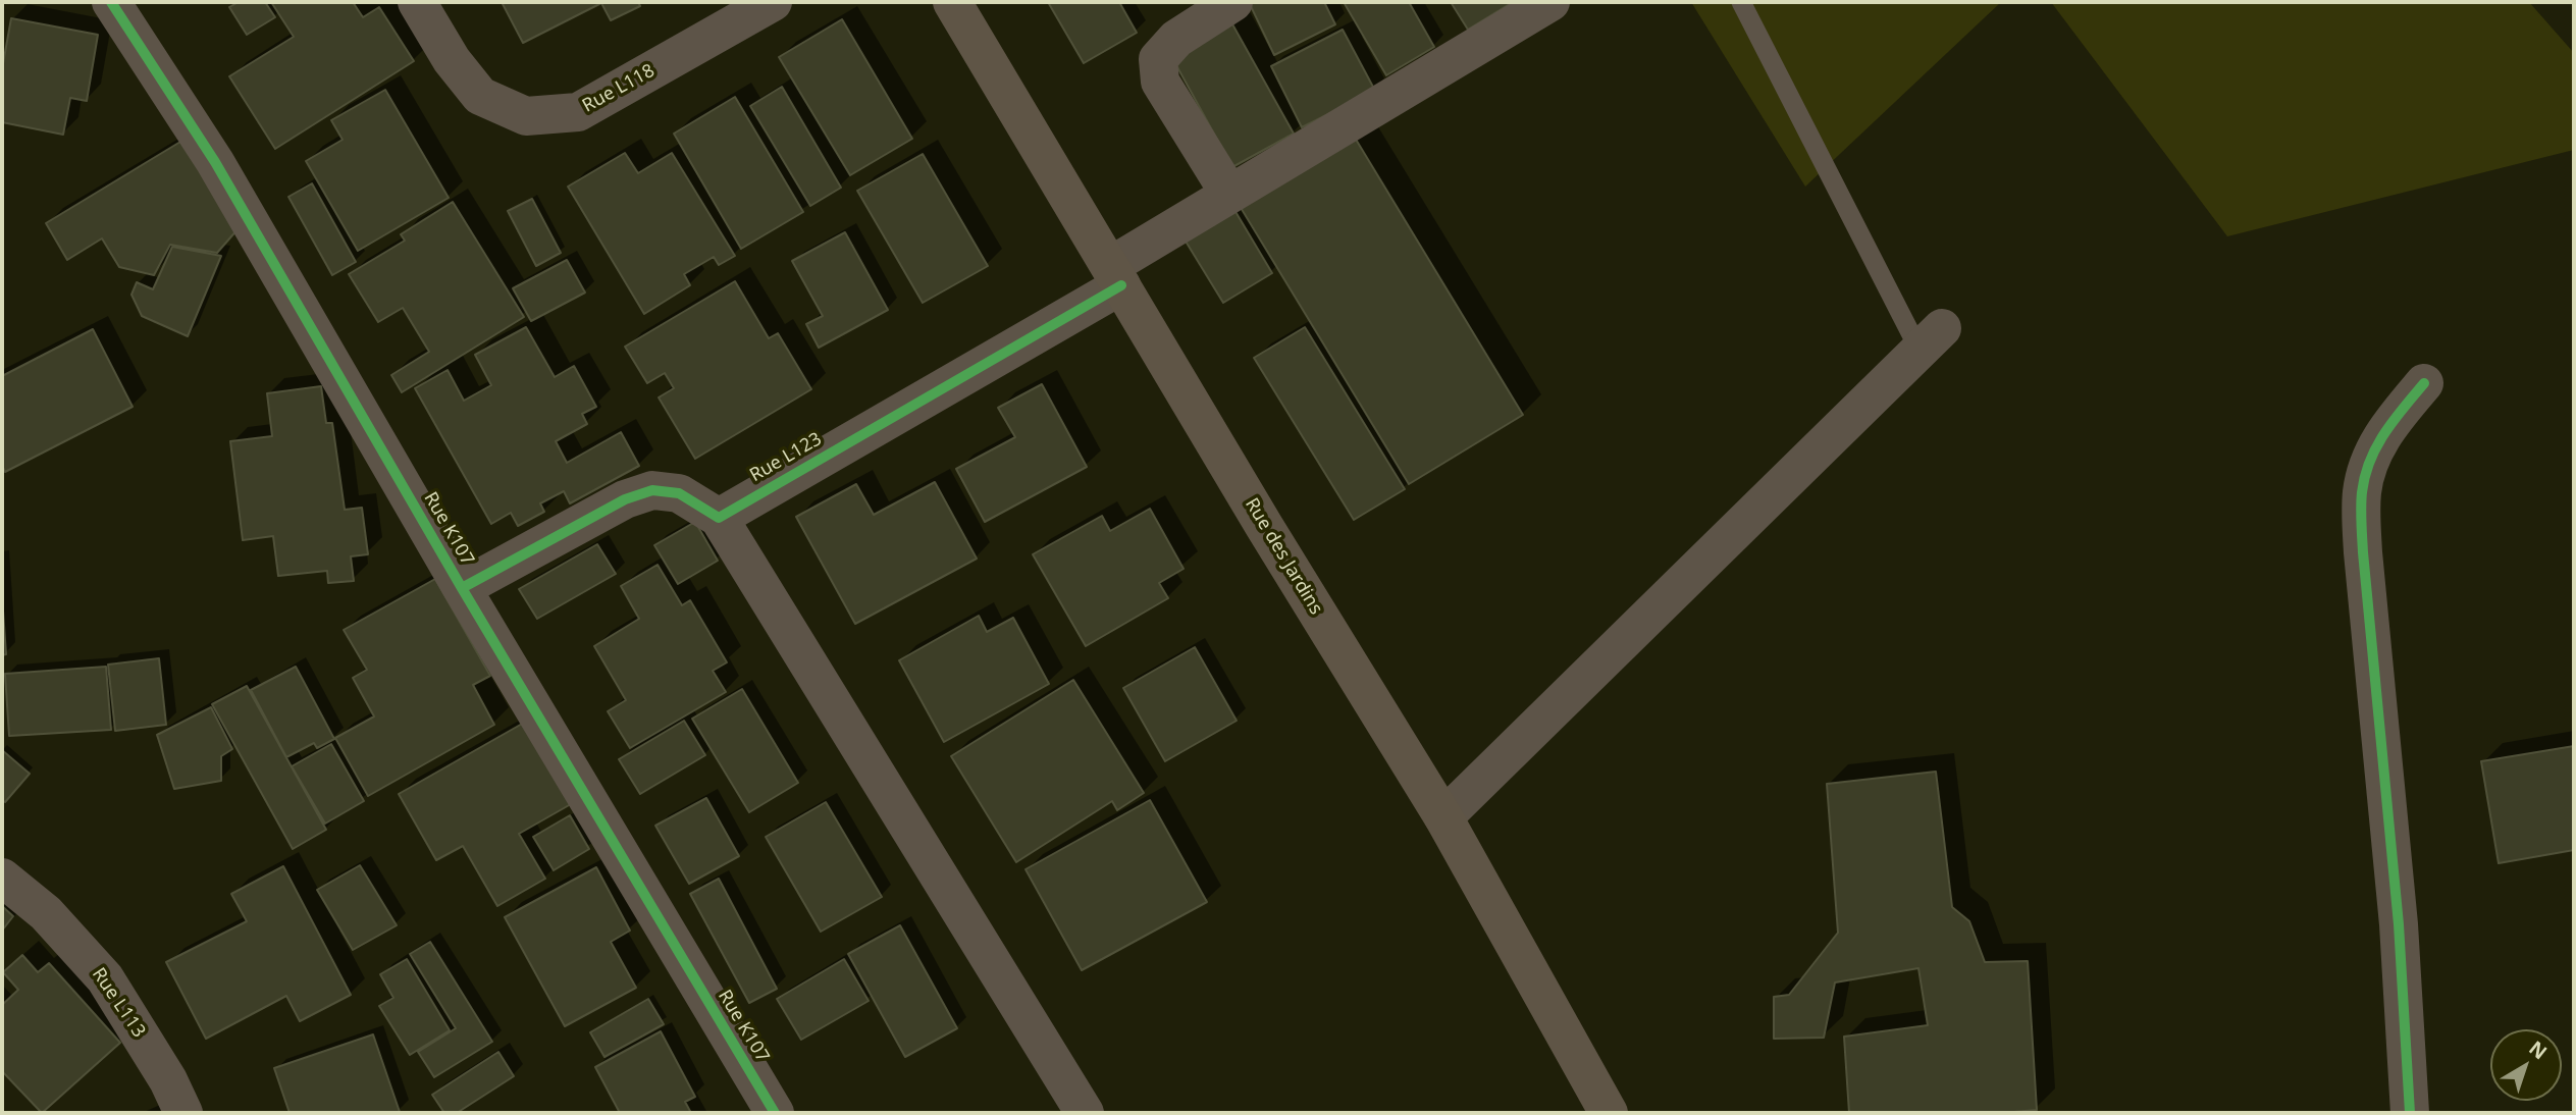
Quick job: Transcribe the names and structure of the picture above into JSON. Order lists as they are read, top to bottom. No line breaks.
{"streets":{"main road":["Rue des Jardins"],"street":["Rue L118","Rue L123","Rue K107","Rue L113"]},"crossings":[["Rue L123","Rue des Jardins"]],"north":"top right"}
